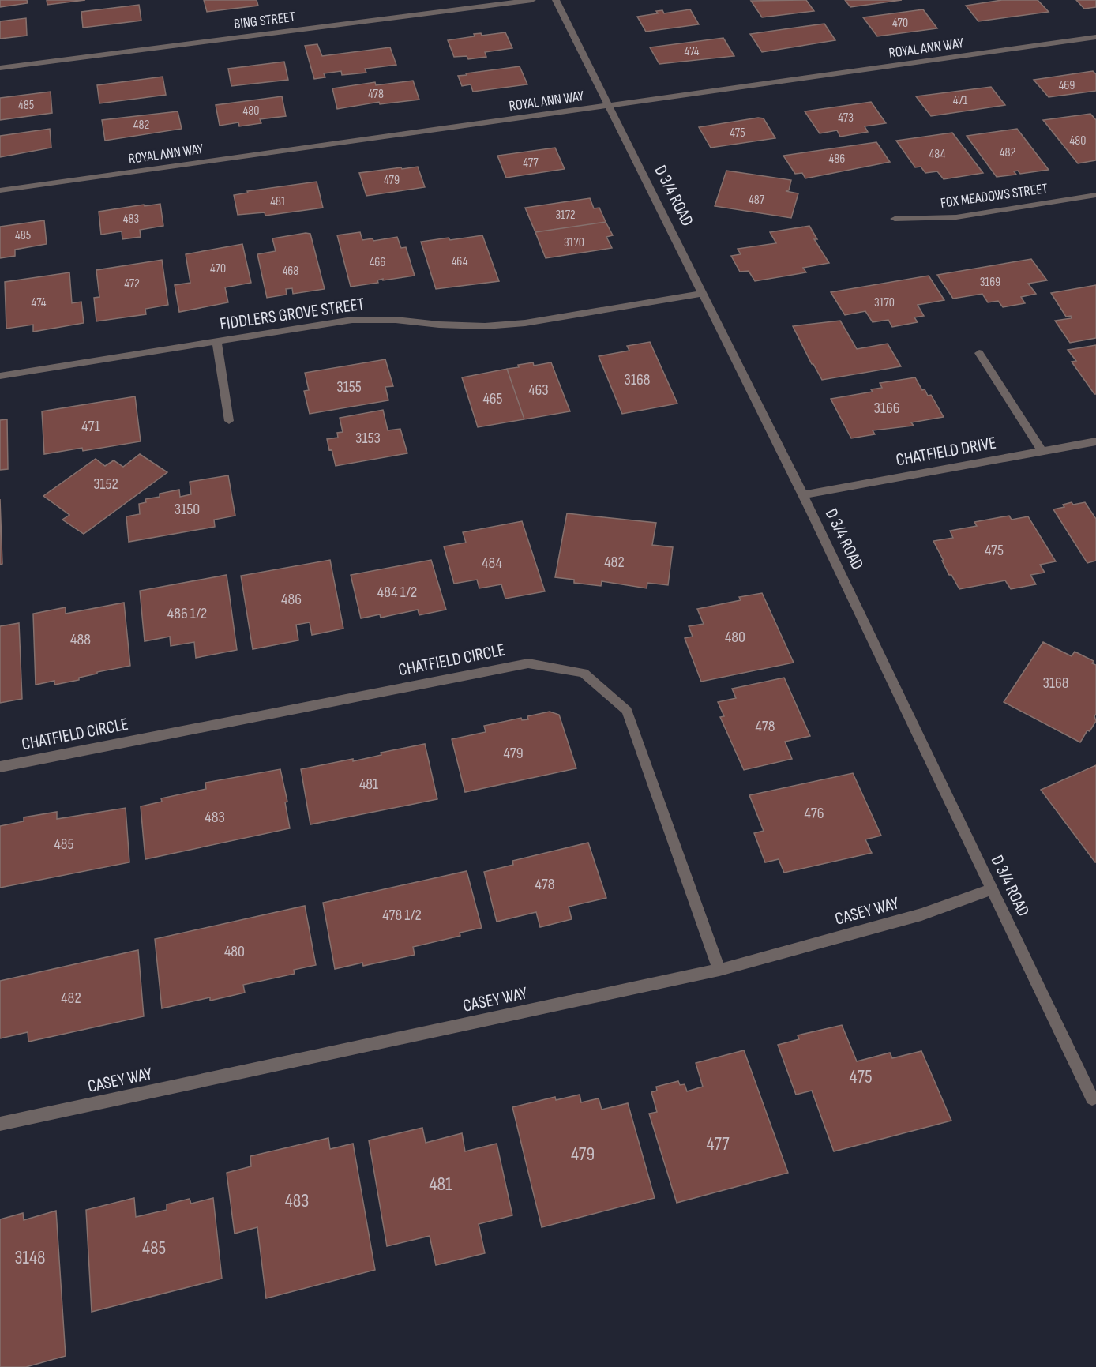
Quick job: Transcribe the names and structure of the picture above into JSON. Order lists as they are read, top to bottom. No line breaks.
{"streets":{"street":["BING STREET","ROYAL ANN WAY","D 3/4 ROAD","FOX MEADOWS STREET","FIDDLERS GROVE STREET","CHATFIELD DRIVE","CHATFIELD CIRCLE","CASEY WAY"]},"crossings":[["ROYAL ANN WAY","D 3/4 ROAD"],["D 3/4 ROAD","FIDDLERS GROVE STREET"],["D 3/4 ROAD","CHATFIELD DRIVE"],["D 3/4 ROAD","CASEY WAY"],["CHATFIELD CIRCLE","CASEY WAY"]],"house_numbers":["470","474","469","478","471","485","480","473","482","475","480","482","484","486","477","479","487","481","3172","483","485","3170","464","466","470","468","3169","472","474","3170","3168","3155","463","465","3166","471","3153","3152","3150","475","482","484","484 1/2","486","486 1/2","480","488","3168","478","479","481","476","483","485","478","478 1/2","480","482","475","477","479","481","483","485","3148"]}
